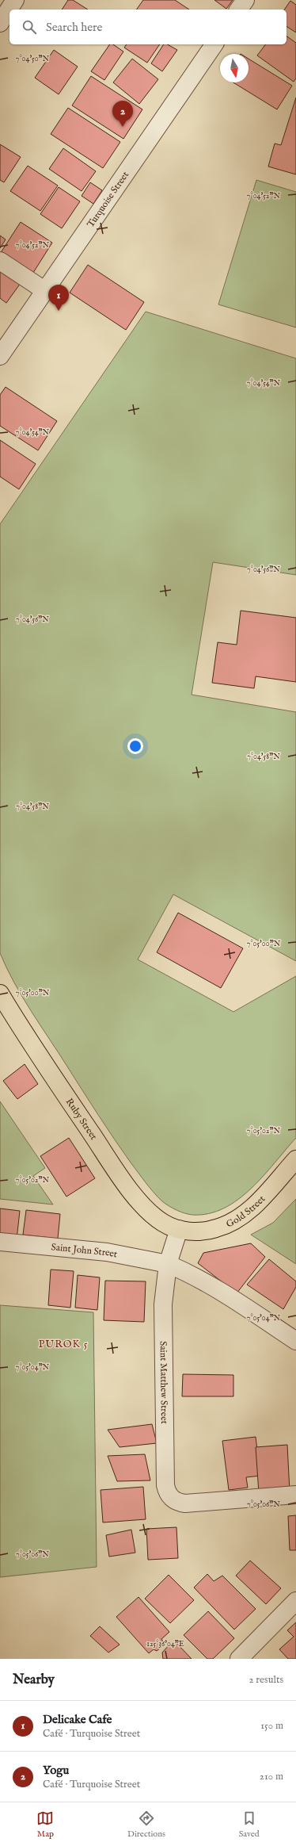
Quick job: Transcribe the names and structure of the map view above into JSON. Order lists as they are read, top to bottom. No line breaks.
{"streets":{"main road":["Ruby Street","Gold Street"],"street":["Turquoise Street","Saint John Street","Saint Matthew Street"]},"crossings":[["Ruby Street","Gold Street"],["Ruby Street","Saint Matthew Street"],["Gold Street","Saint Matthew Street"],["Saint John Street","Saint Matthew Street"]],"districts":["PUROK 5"],"north":"bottom","page":{"search":"Search here","pins":["2","1"],"heading":["Nearby","2 results"],"list":[{"mark":"1","name":"Delicake Cafe","note":"Café · Turquoise Street","value":"150 m"},{"mark":"2","name":"Yogu","note":"Café · Turquoise Street","value":"210 m"}],"nav":["Map","Directions","Saved"]},"coordinates":["7°04'50\"N","7°04'52\"N","7°04'54\"N","7°04'56\"N","7°04'58\"N","7°05'00\"N","7°05'02\"N","7°05'04\"N","7°05'06\"N","125°36'04\"E"]}
